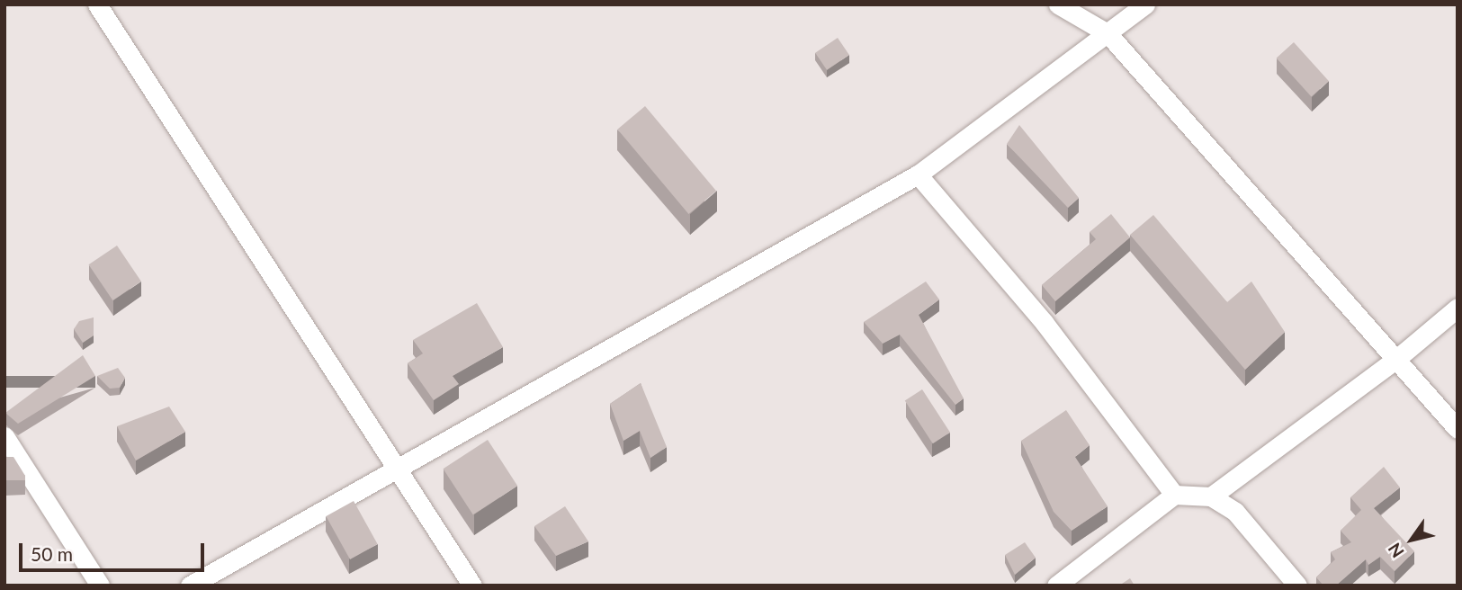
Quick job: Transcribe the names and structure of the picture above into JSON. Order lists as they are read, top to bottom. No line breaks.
{"scale_bar":"50 m","north":"bottom left"}
